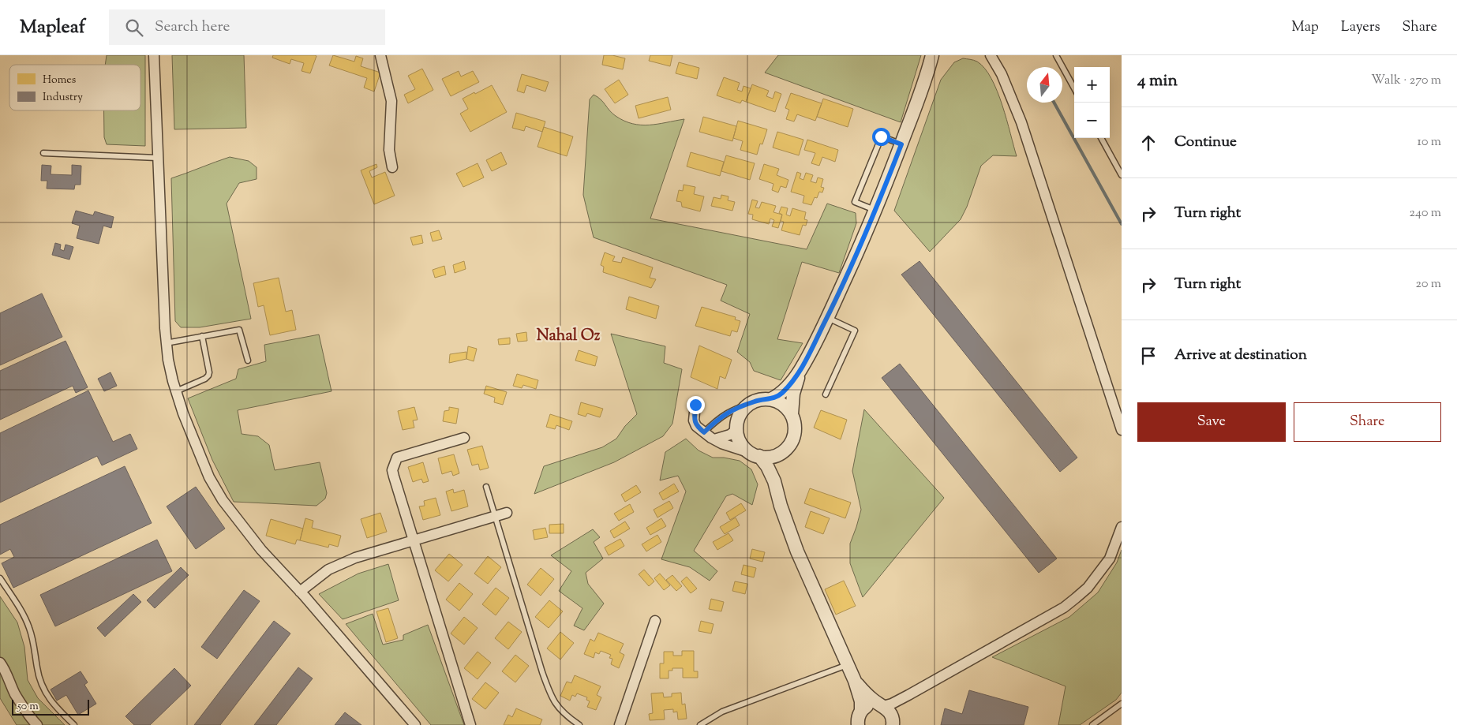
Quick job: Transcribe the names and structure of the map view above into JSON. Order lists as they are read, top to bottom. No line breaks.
{"districts":["Nahal Oz"],"legend":["Homes","Industry"],"scale_bar":"50 m","north":"top","page":{"header":"Mapleaf","search":"Search here","nav":["Map","Layers","Share"],"heading":["4 min","Walk · 270 m"],"map_buttons":["+","−"],"list":[["Continue","10 m"],["Turn right","240 m"],["Turn right","20 m"],"Arrive at destination"],"buttons":["Save","Share"],"scale":"50 m"}}
